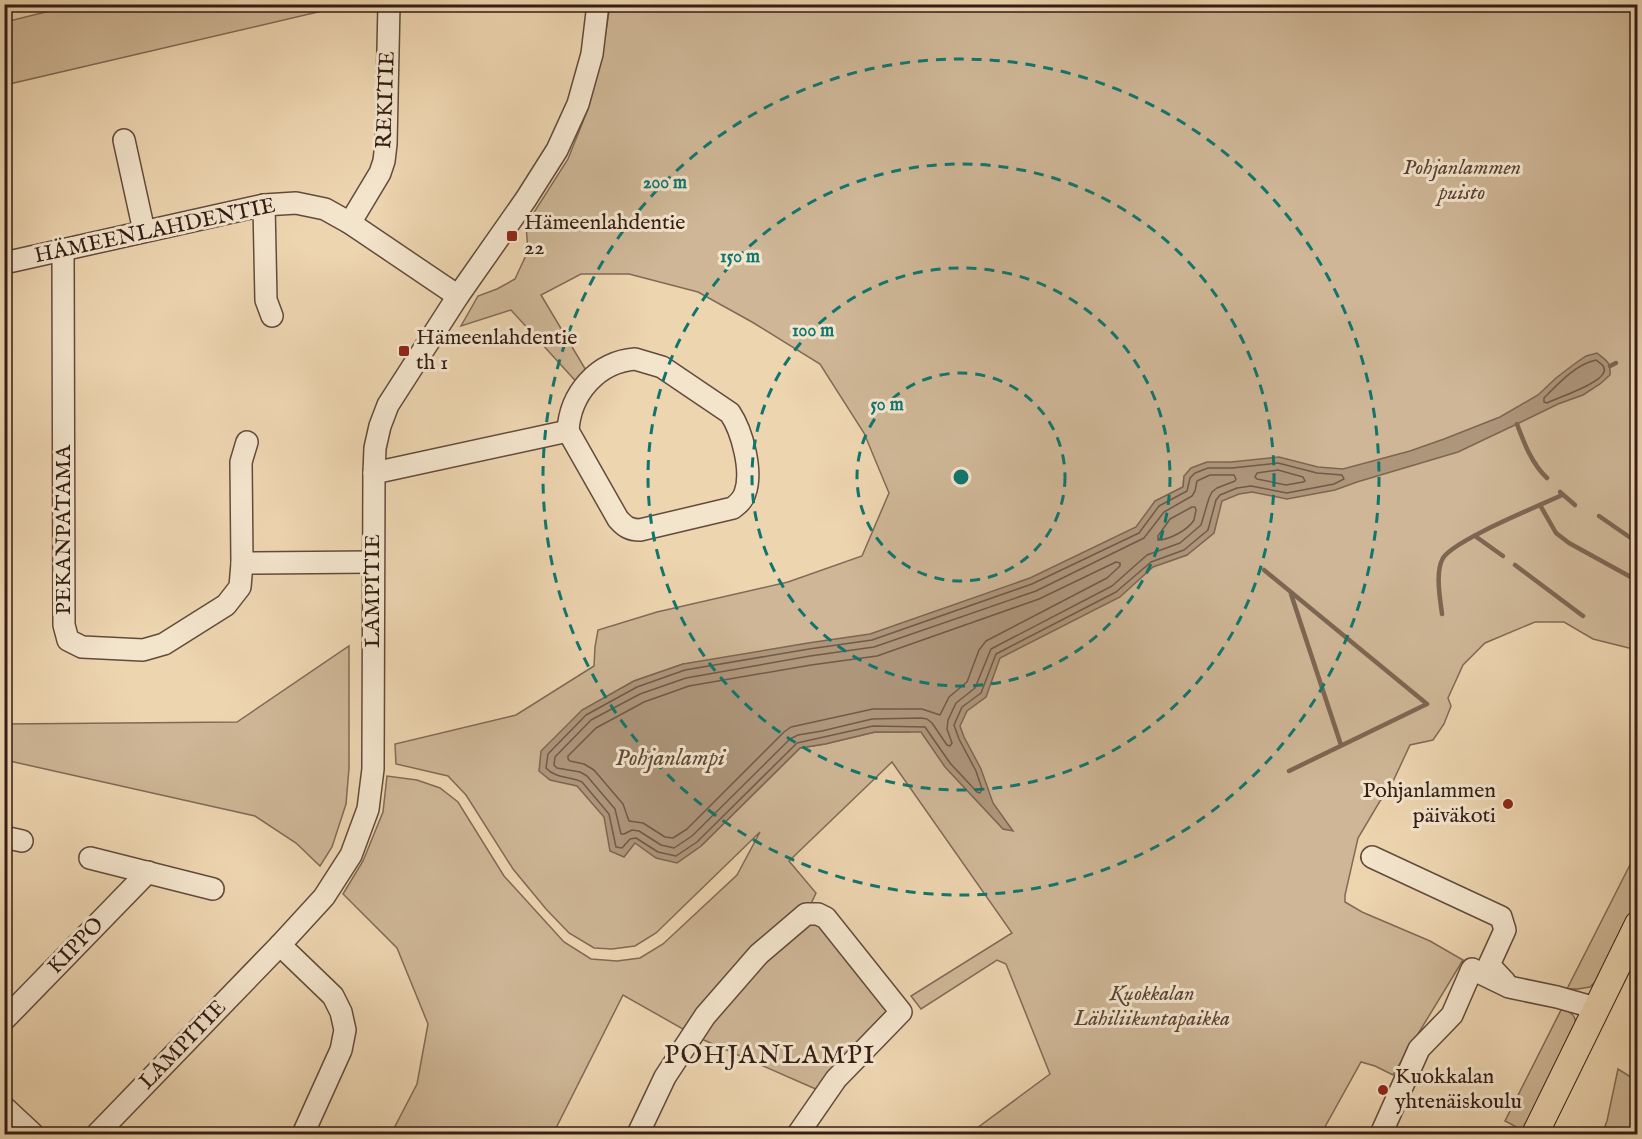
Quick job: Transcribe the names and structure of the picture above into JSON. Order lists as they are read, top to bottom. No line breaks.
{"streets":{"street":["REKITIE","HÄMEENLAHDENTIE","PEKANPATAMA","LAMPITIE","KIPPO"]},"crossings":[["REKITIE","HÄMEENLAHDENTIE"],["HÄMEENLAHDENTIE","PEKANPATAMA"],["HÄMEENLAHDENTIE","LAMPITIE"]],"districts":["POHJANLAMPI"],"water":["Pohjanlampi"],"parks":["Pohjanlammen puisto","Kuokkalan Lähiliikuntapaikka"],"places":{"transit":["Hämeenlahdentie 22","Hämeenlahdentie th 1"],"other":["Pohjanlammen päiväkoti","Kuokkalan yhtenäiskoulu"]},"rings":["200 m","150 m","100 m","50 m"]}
